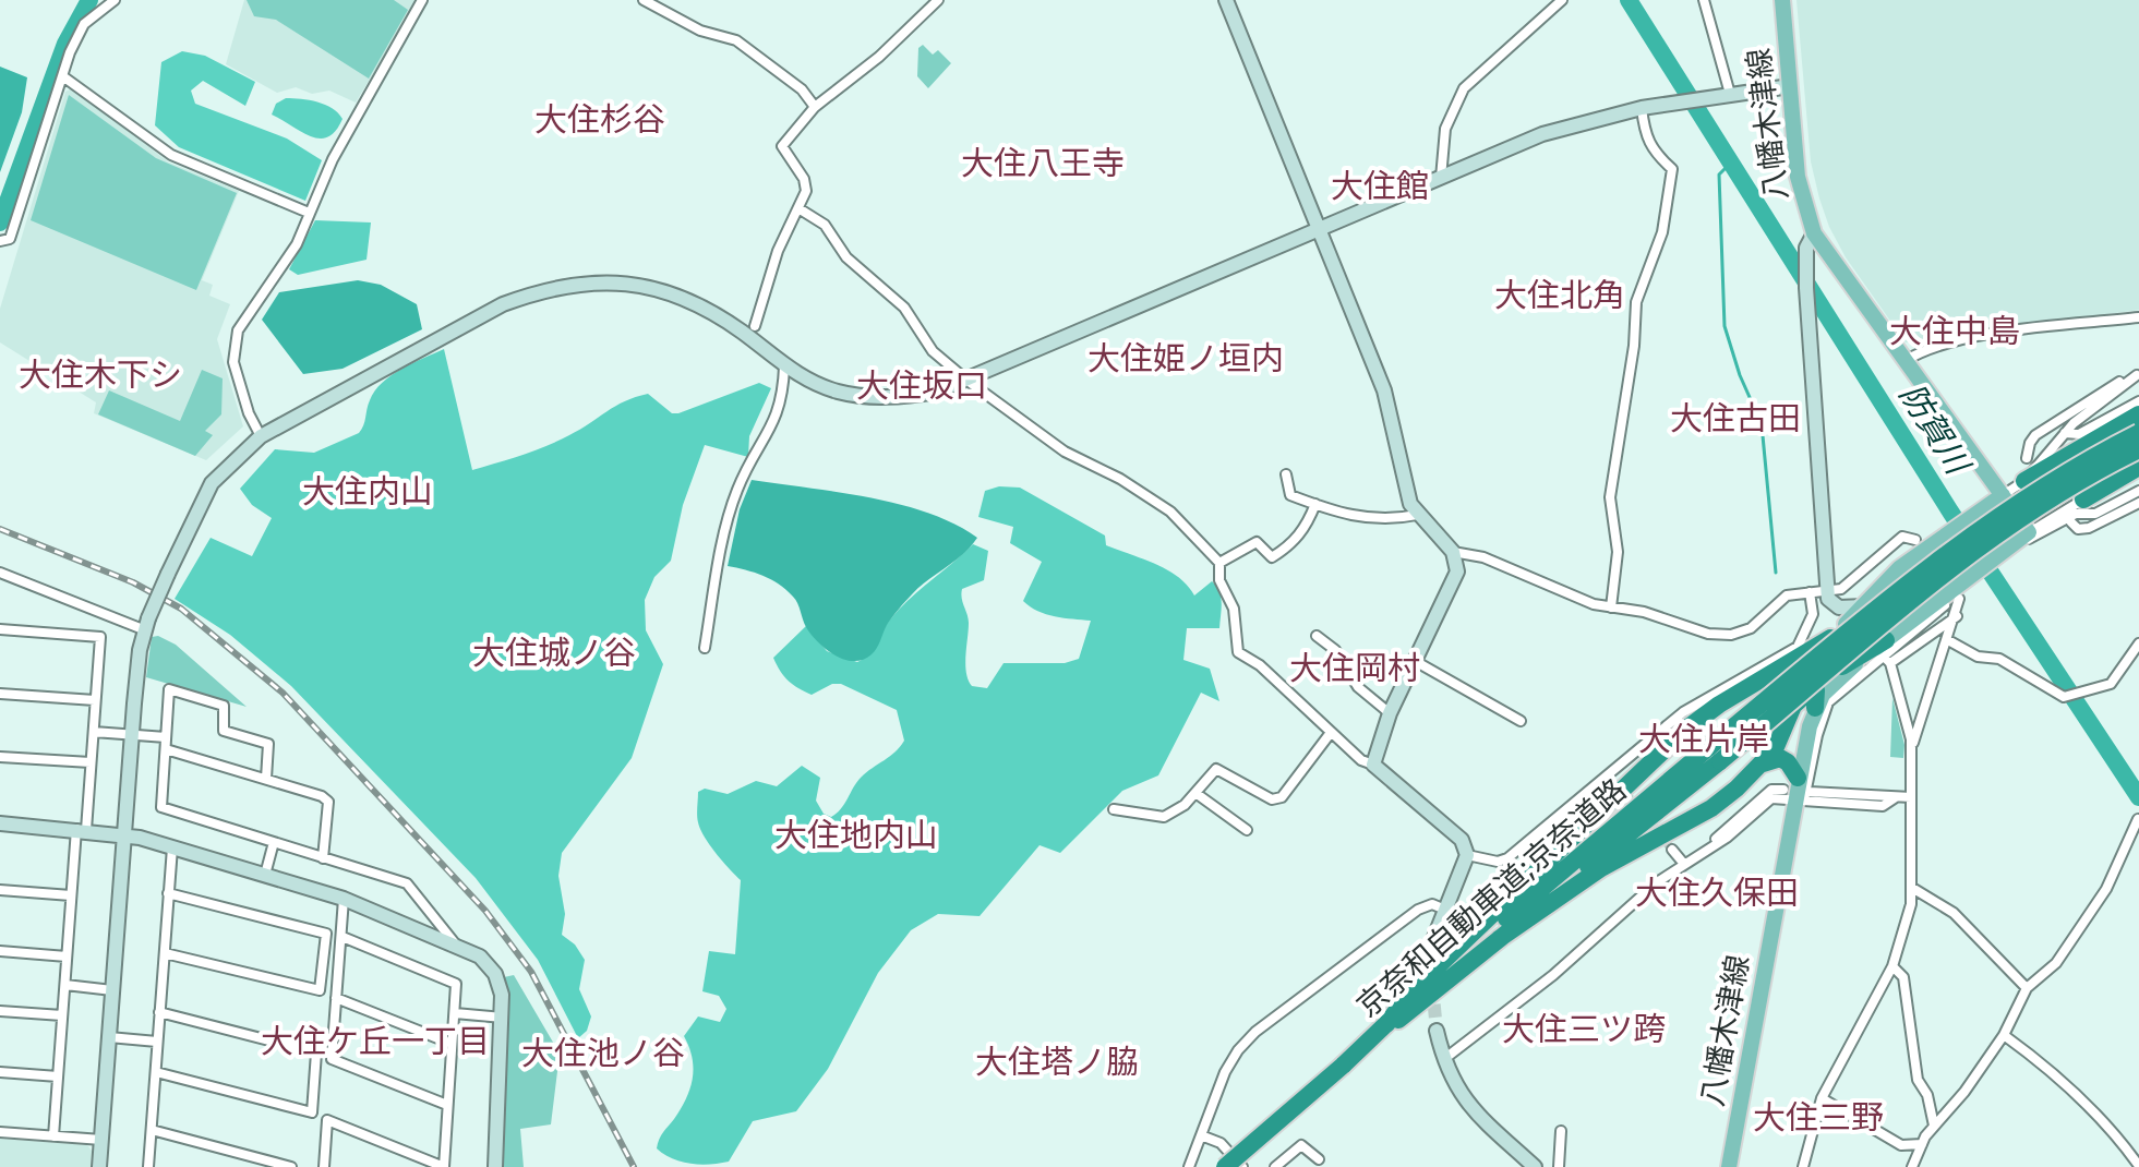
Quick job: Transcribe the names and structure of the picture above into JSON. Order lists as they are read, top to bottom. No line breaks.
{"streets":{"highway":["京奈和自動車道;京奈道路"],"main road":["八幡木津線"]},"districts":["大住杉谷","大住八王寺","大住館","大住北角","大住中島","大住姫ノ垣内","大住木下シ","大住坂口","大住古田","大住内山","大住城ノ谷","大住岡村","大住片岸","大住地内山","大住久保田","大住三ツ跨","大住ケ丘一丁目","大住池ノ谷","大住塔ノ脇","大住三野"],"water":["防賀川"]}
